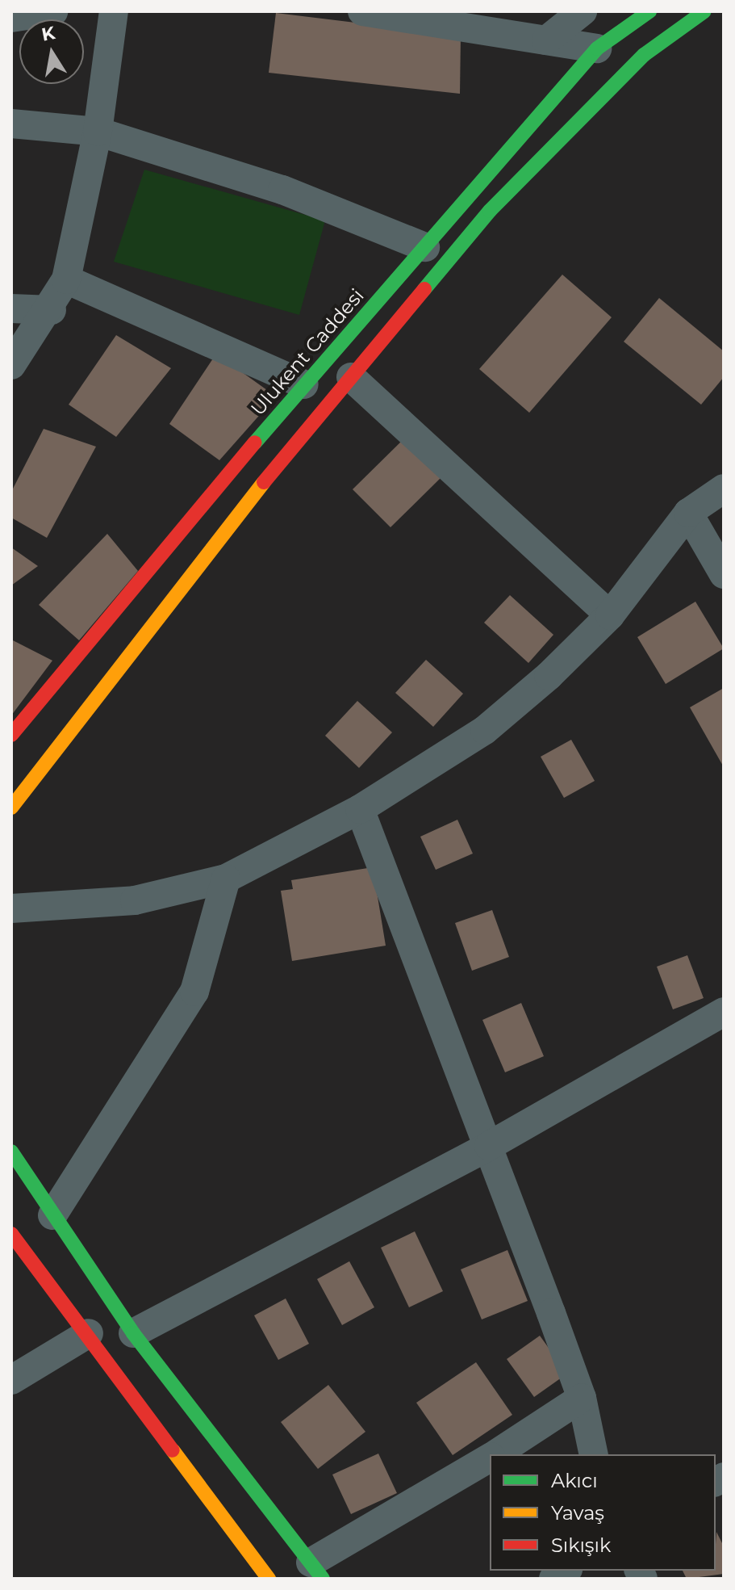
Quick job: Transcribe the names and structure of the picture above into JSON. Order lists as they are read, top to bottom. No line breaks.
{"streets":{"street":["Ulukent Caddesi"]},"legend":["Akıcı","Yavaş","Sıkışık"],"north":"top"}
